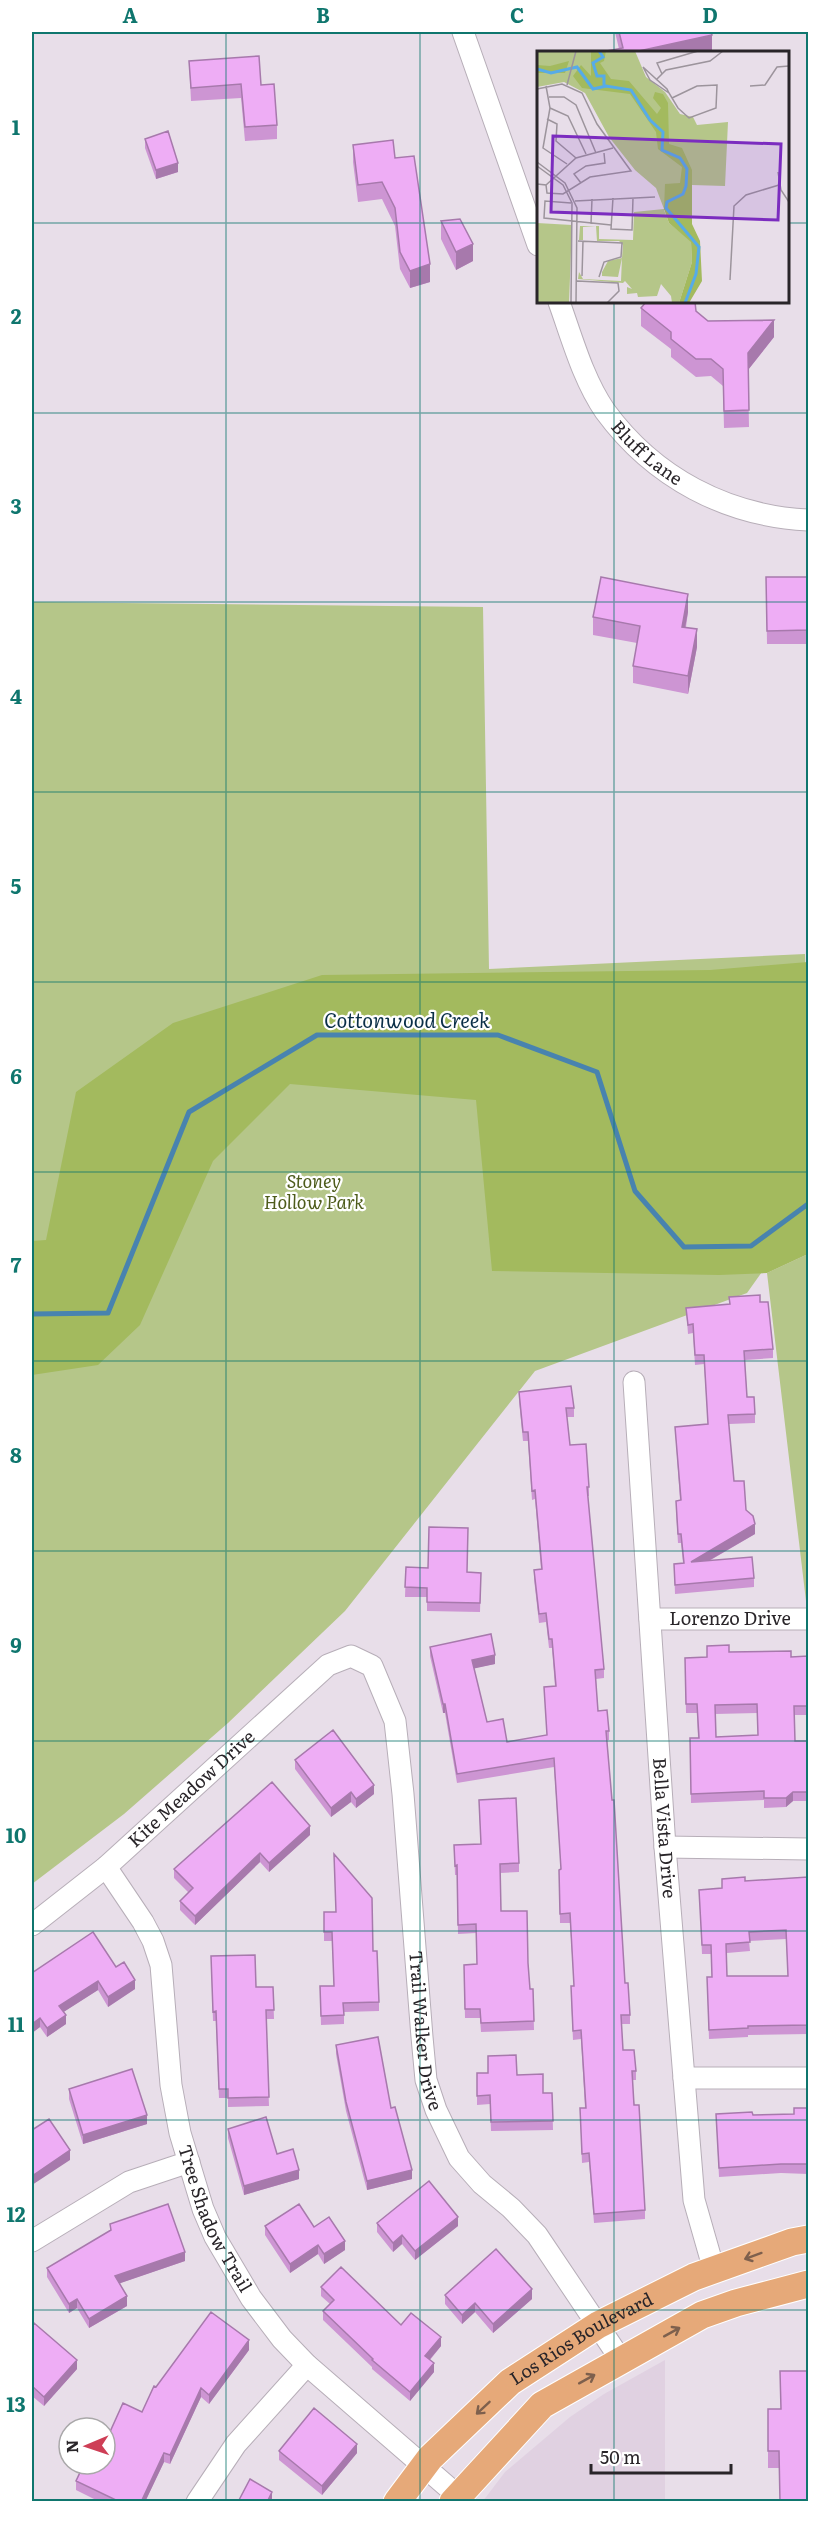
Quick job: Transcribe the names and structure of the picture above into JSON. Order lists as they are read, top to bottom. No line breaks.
{"streets":{"main road":["Los Rios Boulevard"],"street":["Bluff Lane","Lorenzo Drive","Kite Meadow Drive","Bella Vista Drive","Trail Walker Drive","Tree Shadow Trail"]},"crossings":[["Lorenzo Drive","Bella Vista Drive"],["Kite Meadow Drive","Trail Walker Drive"],["Kite Meadow Drive","Tree Shadow Trail"],["Bella Vista Drive","Los Rios Boulevard"],["Trail Walker Drive","Los Rios Boulevard"],["Tree Shadow Trail","Los Rios Boulevard"]],"water":["Cottonwood Creek"],"parks":["Stoney Hollow Park"],"scale_bar":"50 m","north":"left","grid":{"columns":["A","B","C","D"],"rows":["1","2","3","4","5","6","7","8","9","10","11","12","13"]}}
